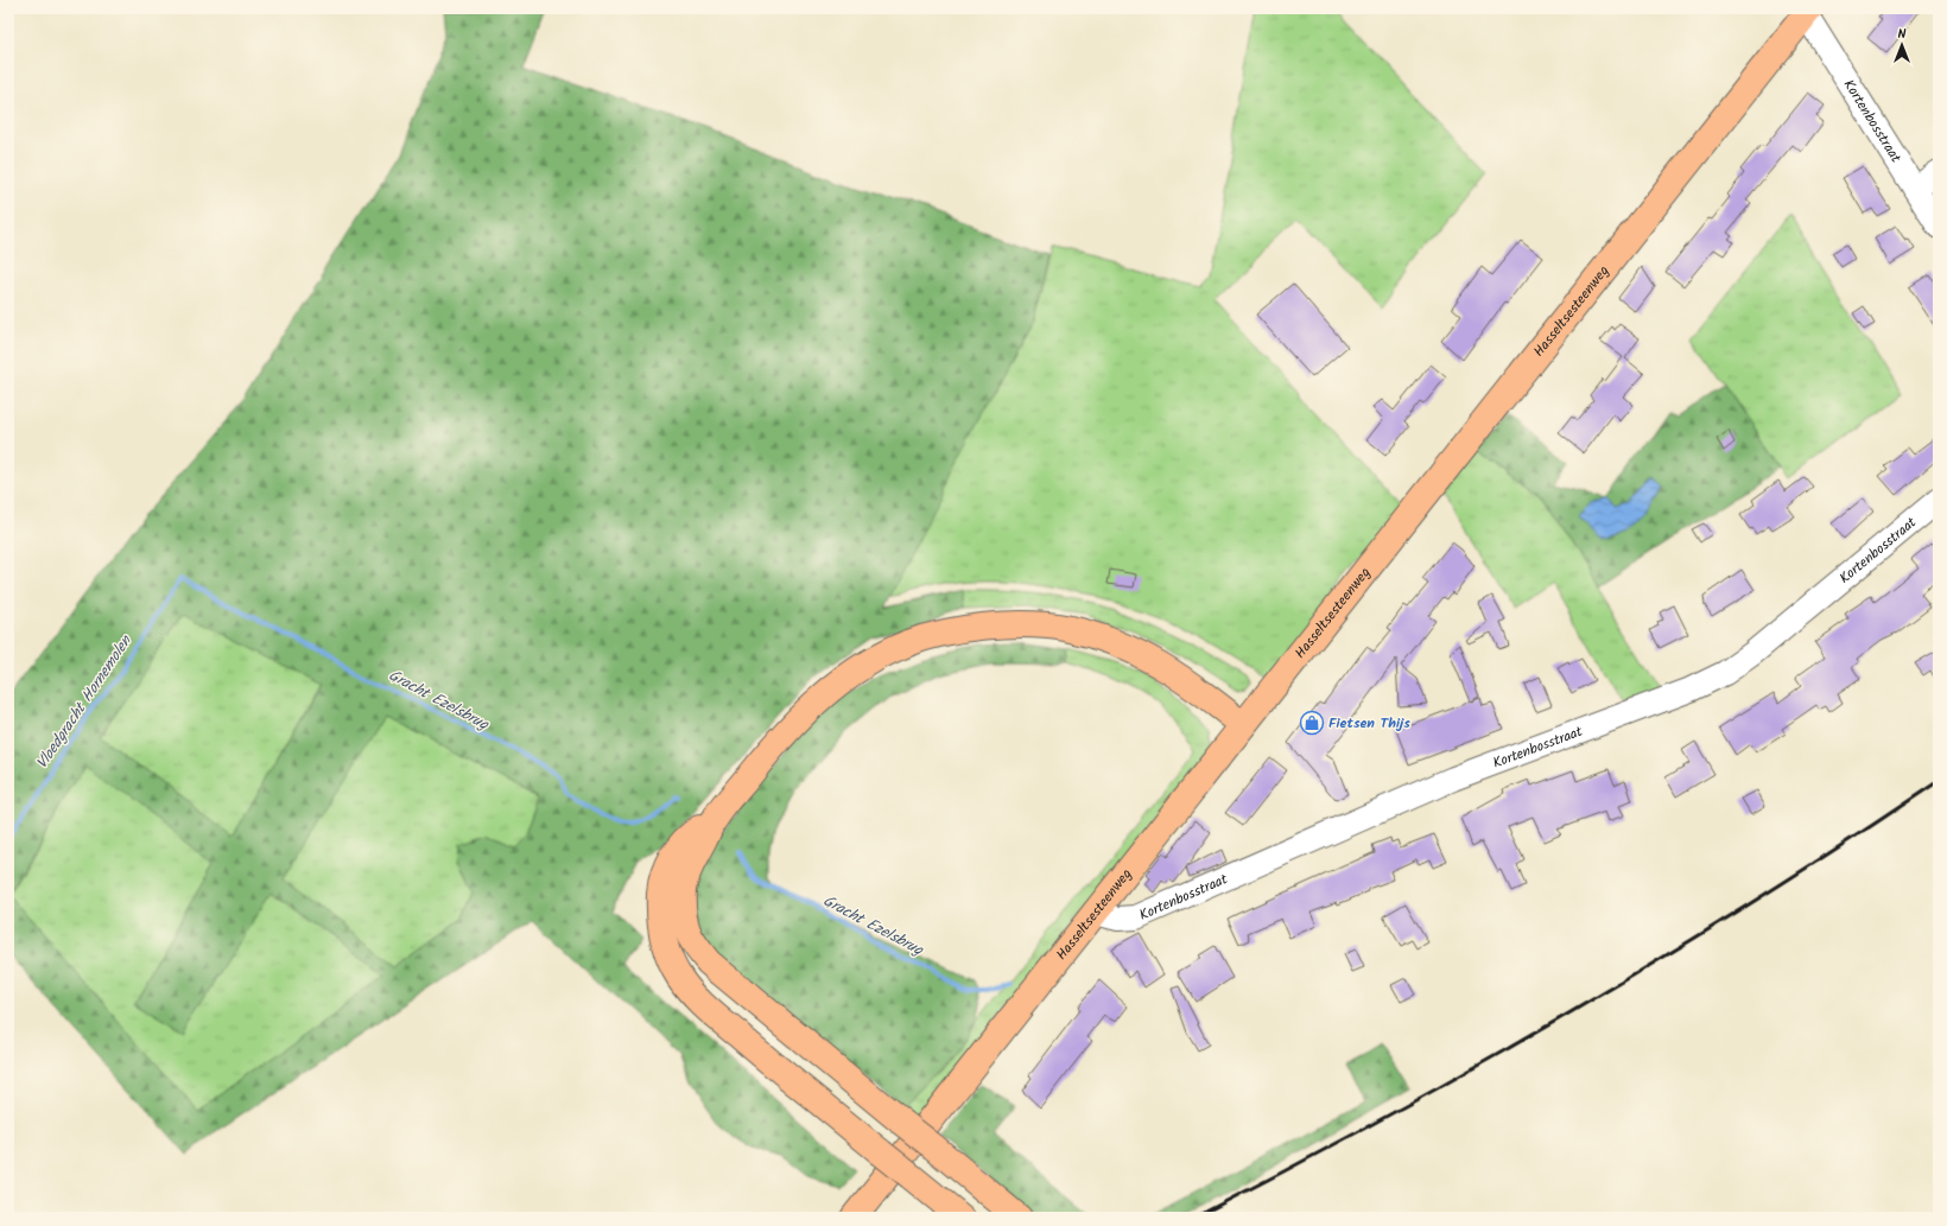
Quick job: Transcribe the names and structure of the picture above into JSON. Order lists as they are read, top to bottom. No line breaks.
{"streets":{"main road":["Hasseltsesteenweg"],"street":["Kortenbosstraat"]},"crossings":[["Kortenbosstraat","Hasseltsesteenweg"]],"water":["Gracht Ezelsbrug","Vloedgracht Hornemolen"],"places":{"shop":["Fietsen Thijs"]},"north":"top"}
